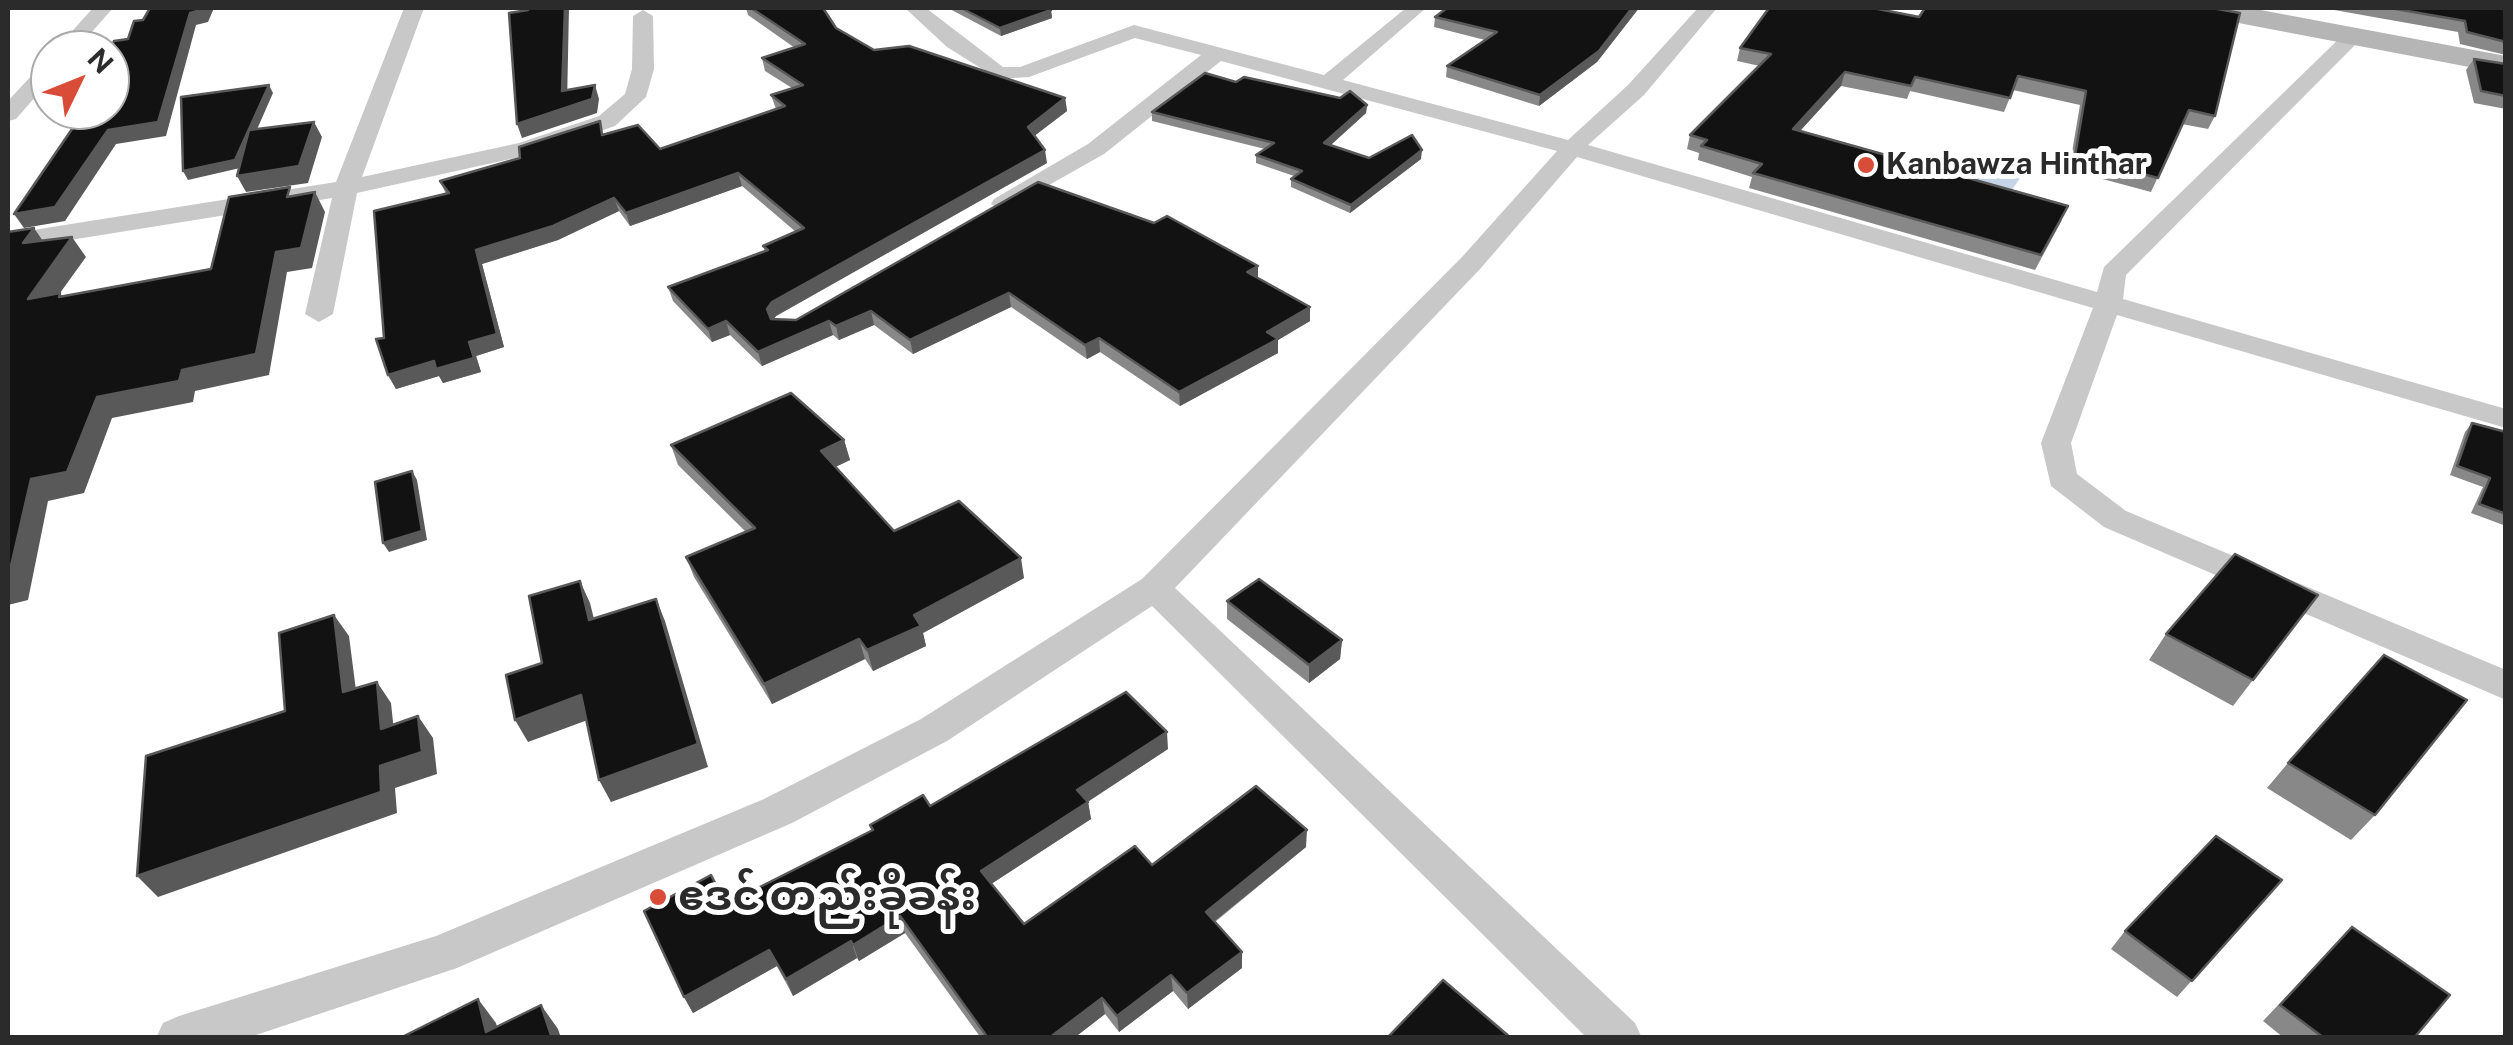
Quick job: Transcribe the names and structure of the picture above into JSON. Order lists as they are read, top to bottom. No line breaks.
{"places":["Kanbawza Hinthar","ဧဒင် တည်းခိုခန်း"],"north":"top right"}
